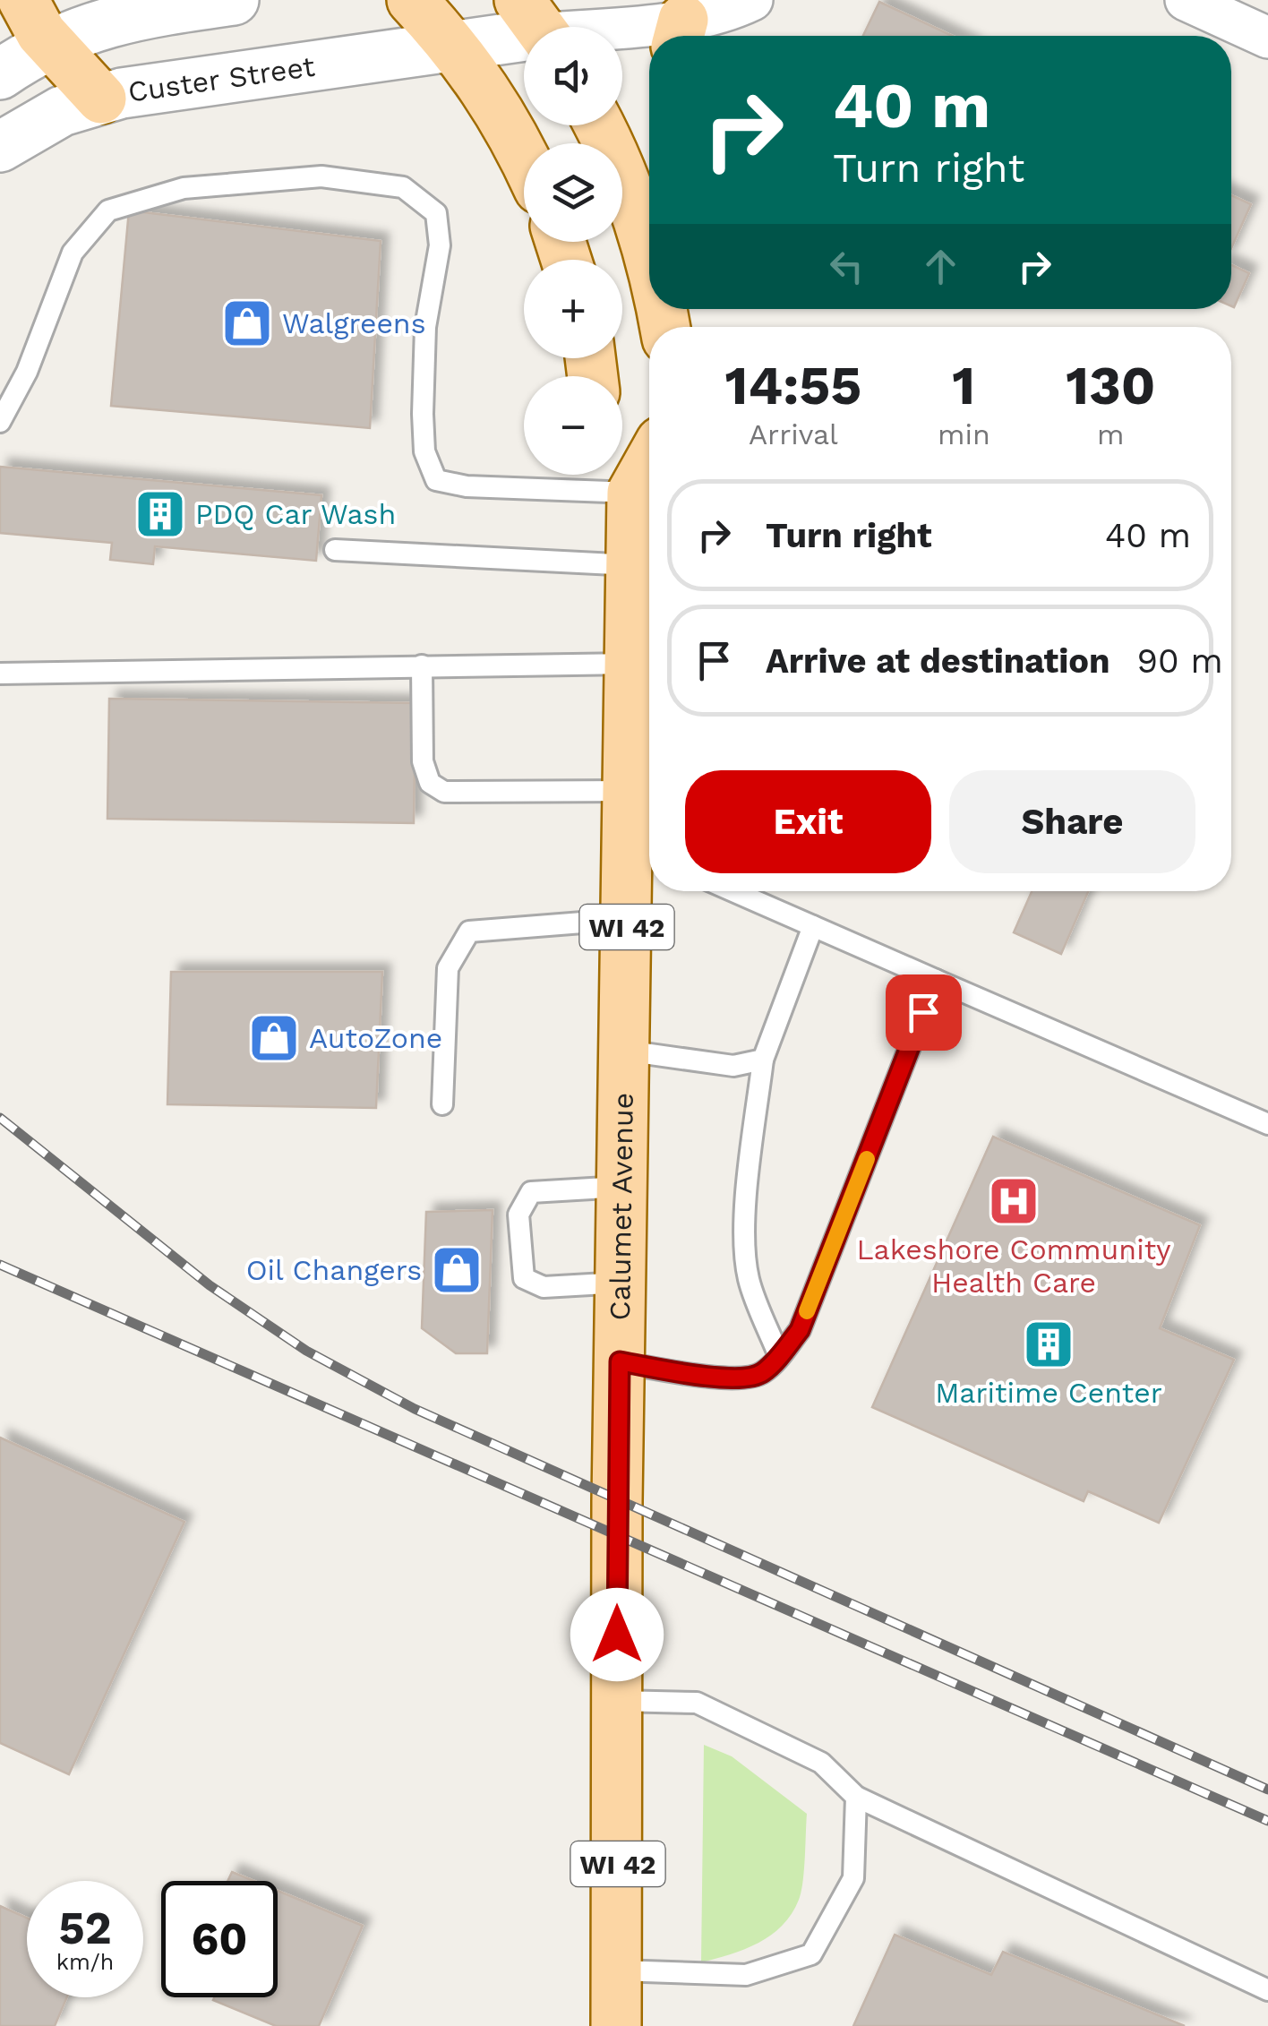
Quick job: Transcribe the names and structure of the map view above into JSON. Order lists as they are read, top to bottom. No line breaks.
{"streets":{"main road":["WI 42","Calumet Avenue"],"street":["Custer Street"]},"places":{"shop":["Walgreens","AutoZone","Oil Changers"],"building":["PDQ Car Wash","Maritime Center"],"hospital":["Lakeshore Community Health Care"]},"page":{"map_buttons":["+","−"],"turn":["40 m","Turn right"],"eta":["14:55","Arrival","1","min","130","m"],"list":[{"name":"Turn right","value":"40 m"},{"name":"Arrive at destination","value":"90 m"}],"buttons":["Exit","Share"],"speed":"52 km/h","limit":"60"}}
